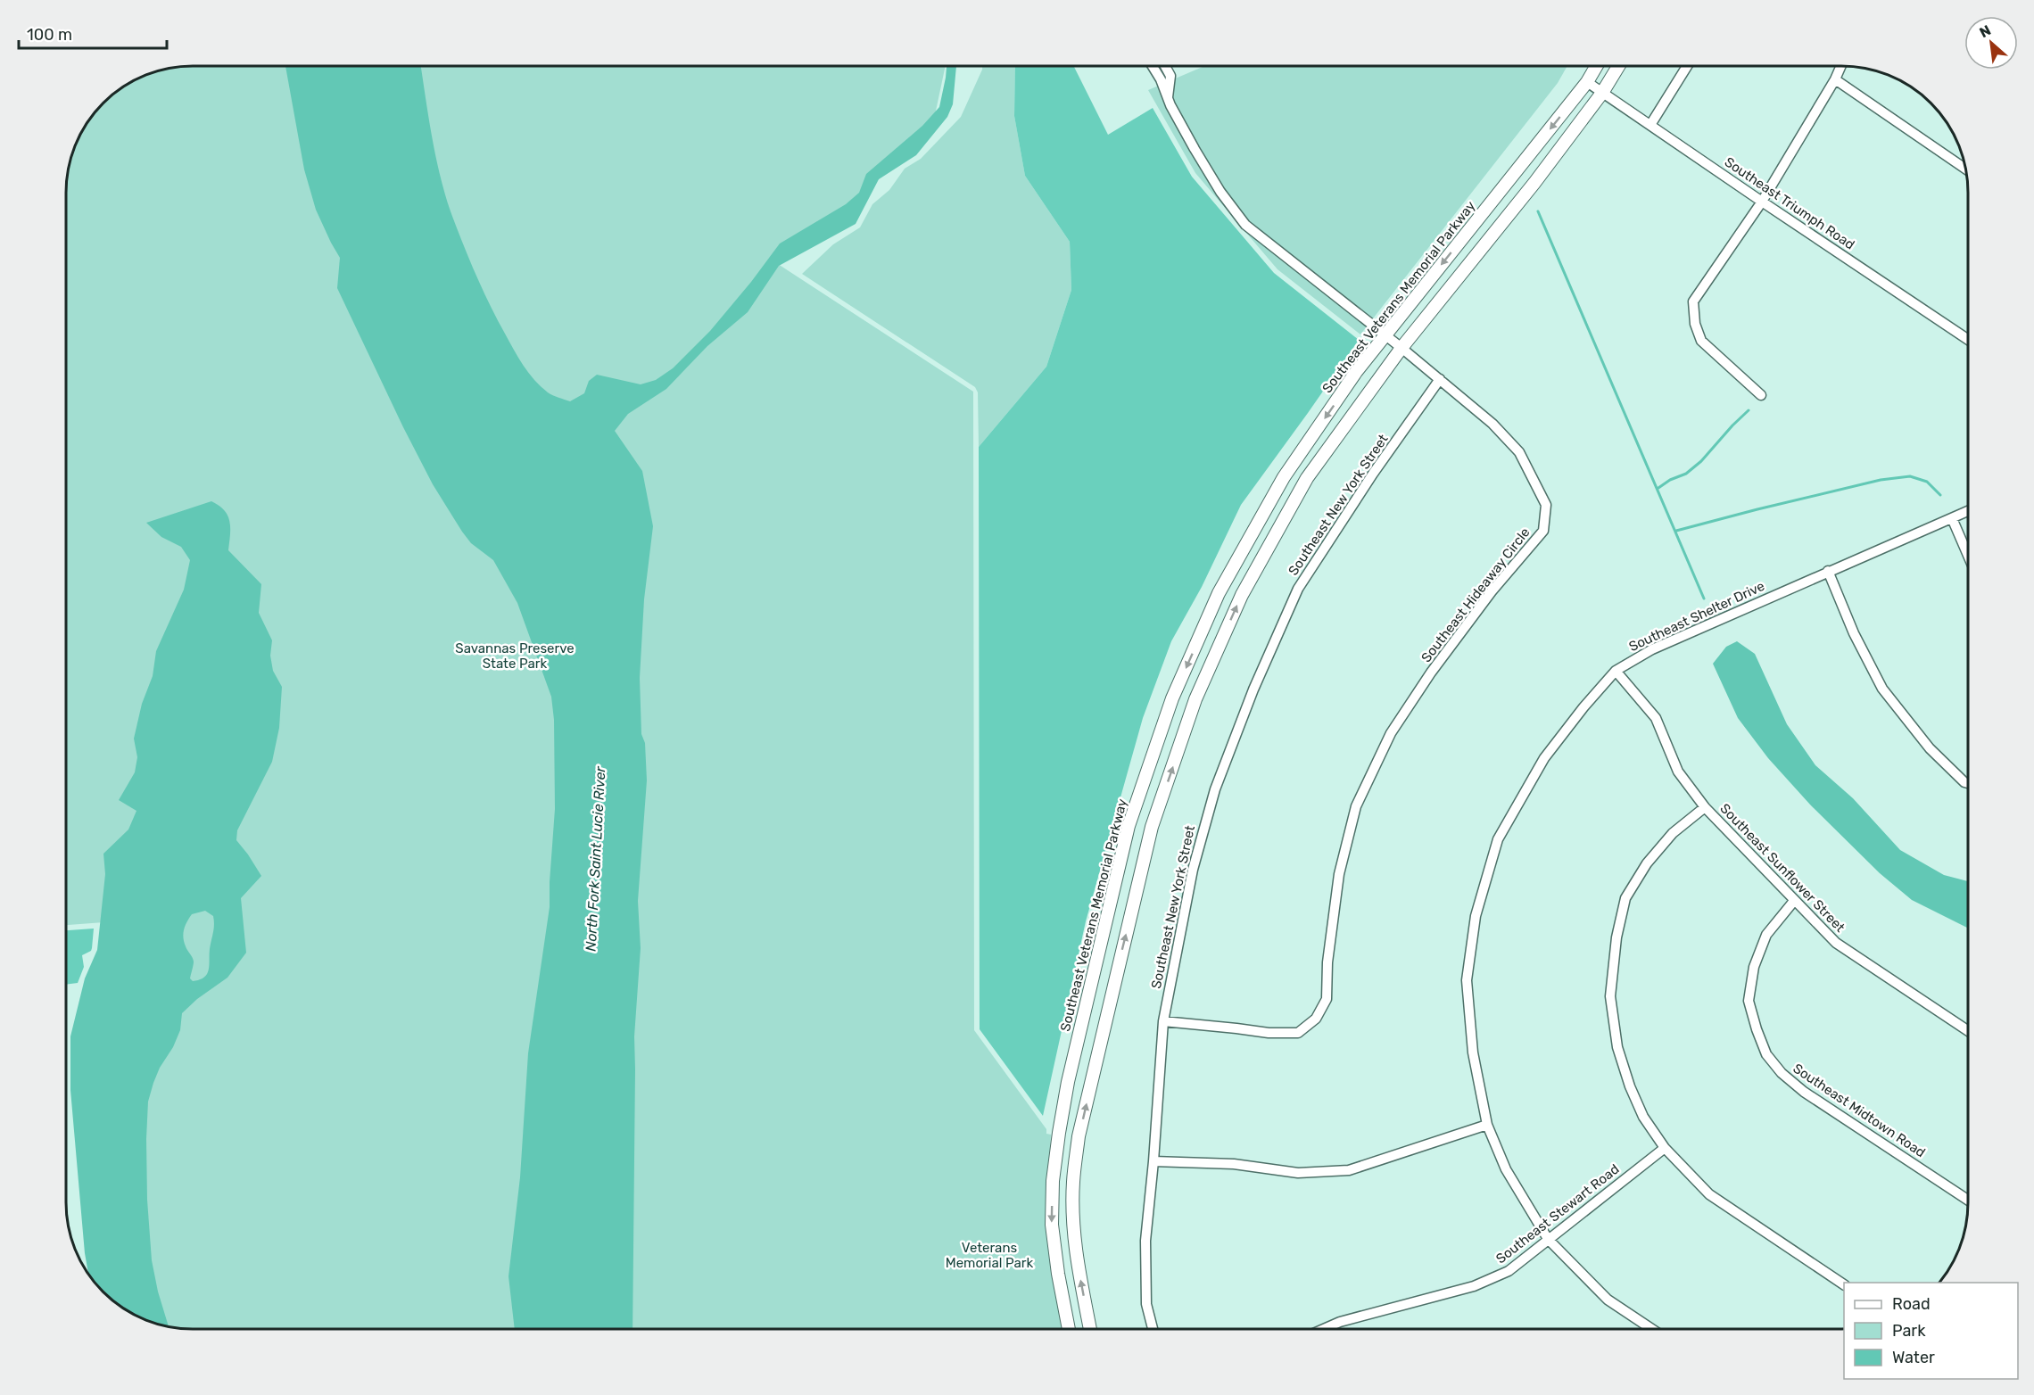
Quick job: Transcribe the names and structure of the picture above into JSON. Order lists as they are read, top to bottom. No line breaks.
{"streets":{"main road":["Southeast Veterans Memorial Parkway"],"street":["Southeast Triumph Road","Southeast New York Street","Southeast Hideaway Circle","Southeast Shelter Drive","Southeast Sunflower Street","Southeast Midtown Road","Southeast Stewart Road"]},"crossings":[["Southeast Triumph Road","Southeast Veterans Memorial Parkway"],["Southeast Veterans Memorial Parkway","Southeast Hideaway Circle"],["Southeast New York Street","Southeast Hideaway Circle"],["Southeast Shelter Drive","Southeast Sunflower Street"],["Southeast Shelter Drive","Southeast Stewart Road"],["Southeast Sunflower Street","Southeast Midtown Road"]],"water":["North Fork Saint Lucie River"],"parks":["Savannas Preserve State Park","Veterans Memorial Park"],"legend":["Road","Park","Water"],"scale_bar":"100 m","north":"top left"}
